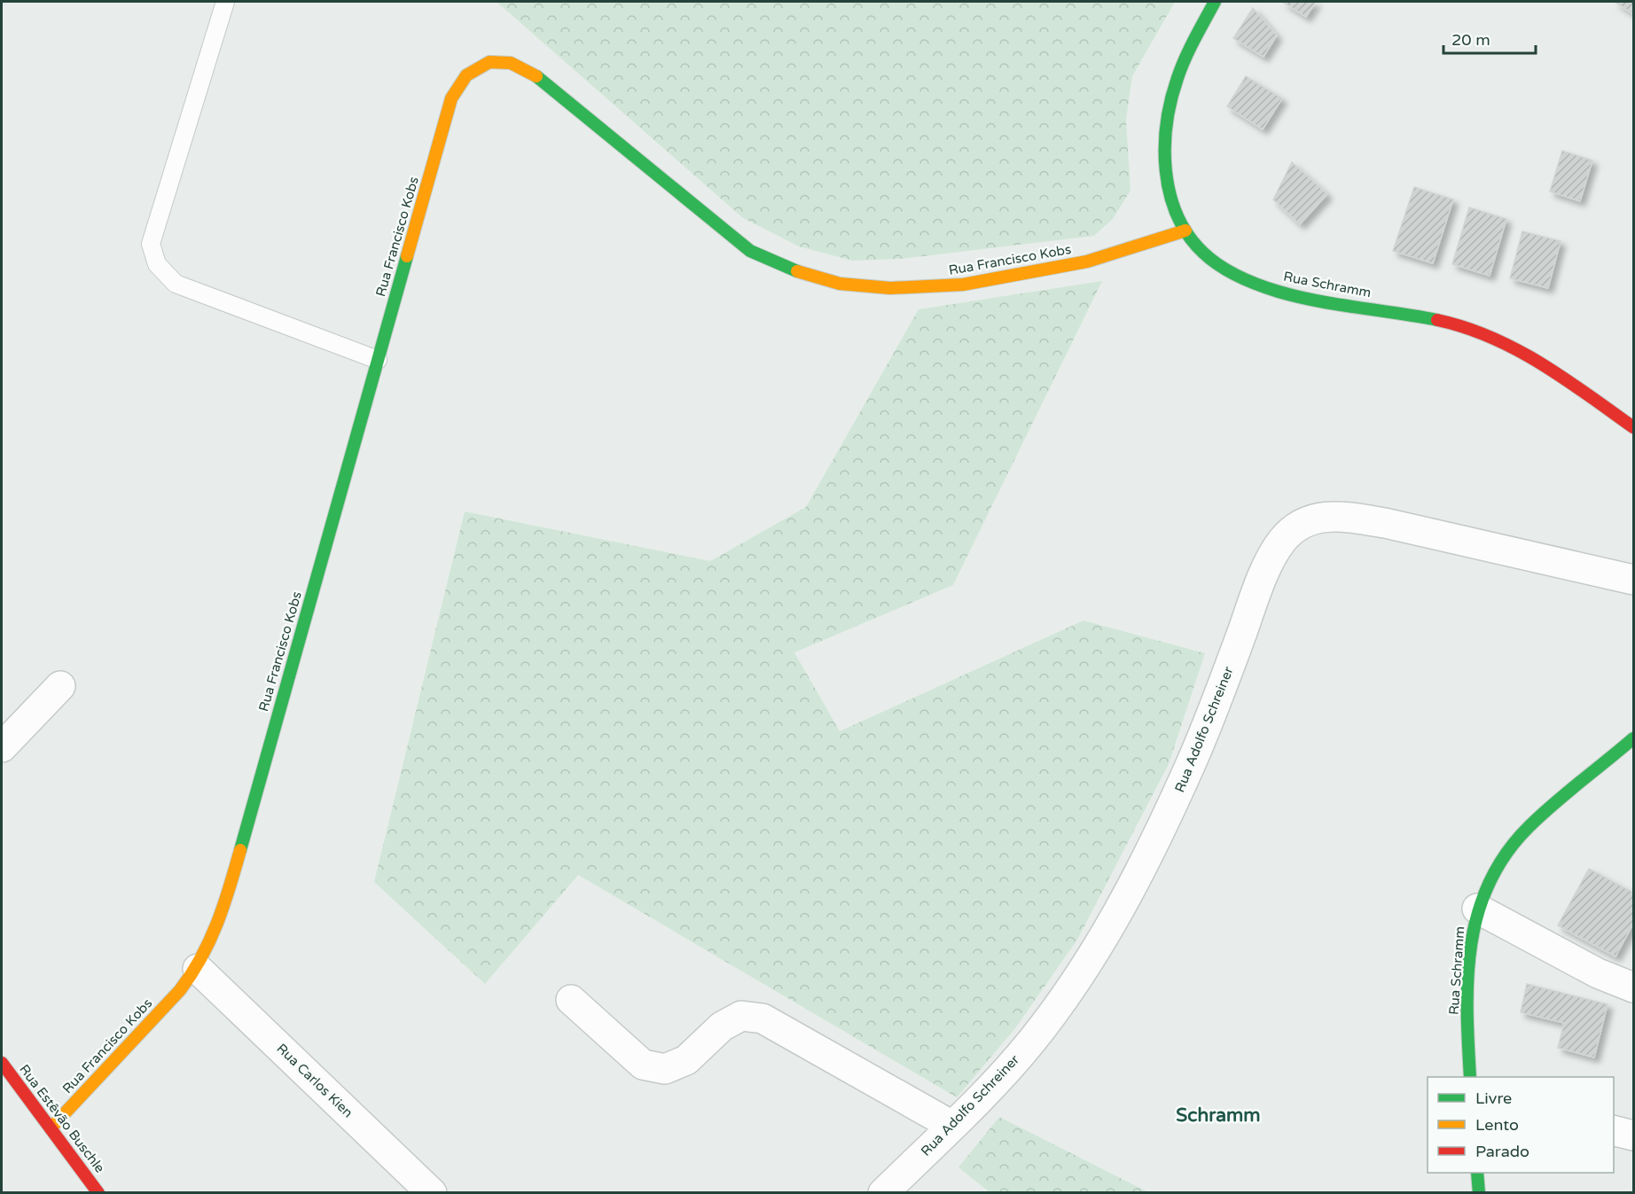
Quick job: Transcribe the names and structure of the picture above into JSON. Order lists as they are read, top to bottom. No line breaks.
{"streets":{"street":["Rua Francisco Kobs","Rua Schramm","Rua Adolfo Schreiner","Rua Carlos Kien","Rua Estêvão Buschle"]},"crossings":[["Rua Francisco Kobs","Rua Schramm"],["Rua Francisco Kobs","Rua Carlos Kien"],["Rua Francisco Kobs","Rua Estêvão Buschle"]],"districts":["Schramm"],"legend":["Livre","Lento","Parado"],"scale_bar":"20 m"}
